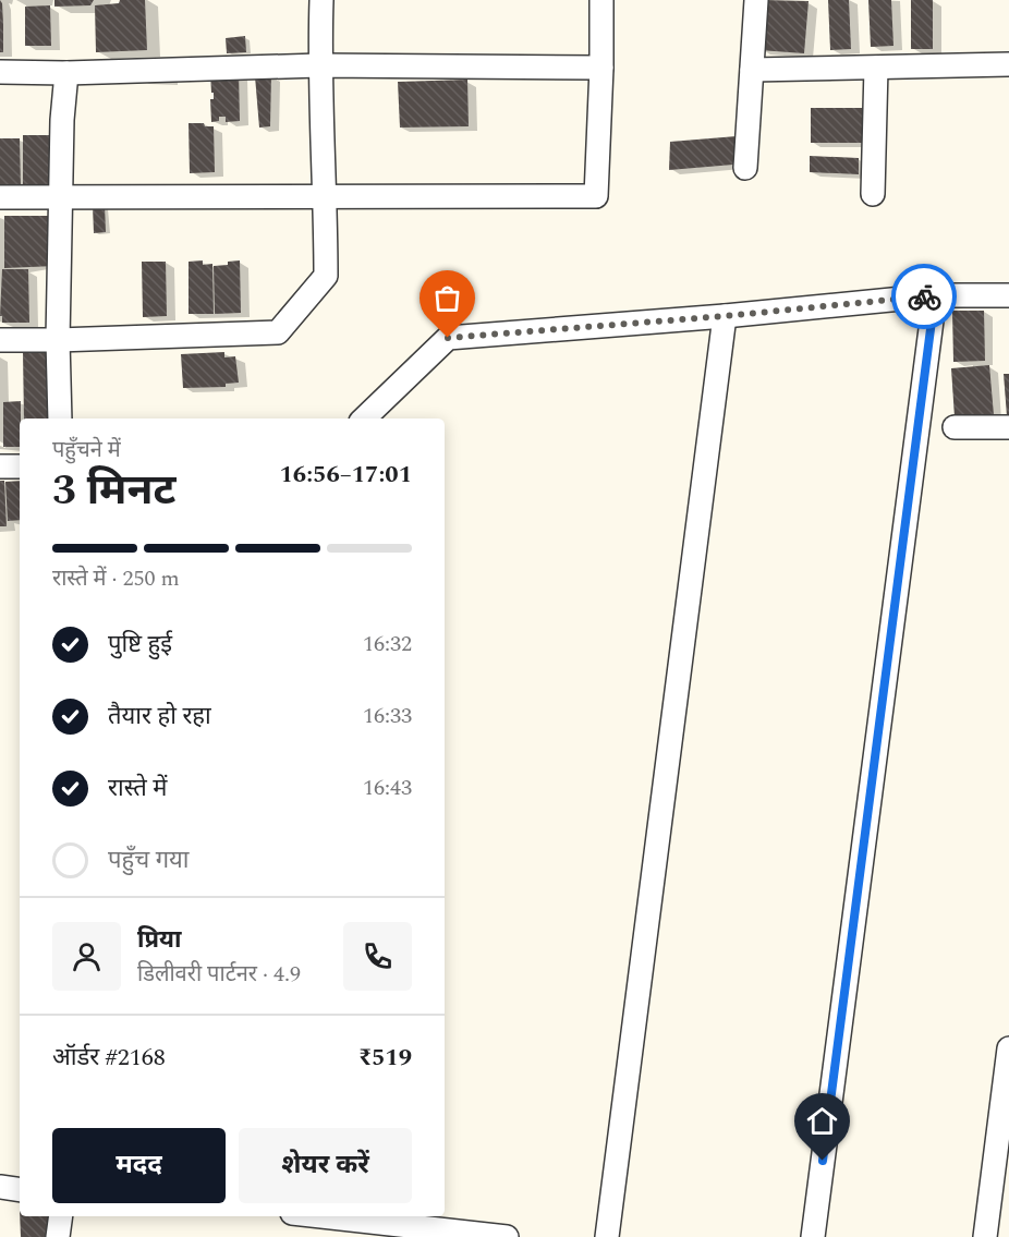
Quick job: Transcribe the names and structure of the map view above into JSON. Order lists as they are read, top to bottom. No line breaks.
{"page":{"heading":["3 मिनट","पहुँचने में","16:56–17:01"],"panel":["प्रिया","डिलीवरी पार्टनर · 4.9","ऑर्डर #2168","₹519"],"bar":"रास्ते में · 250 m","list":[["पुष्टि हुई","16:32"],["तैयार हो रहा","16:33"],["रास्ते में","16:43"],"पहुँच गया"],"buttons":["मदद","शेयर करें"]}}
